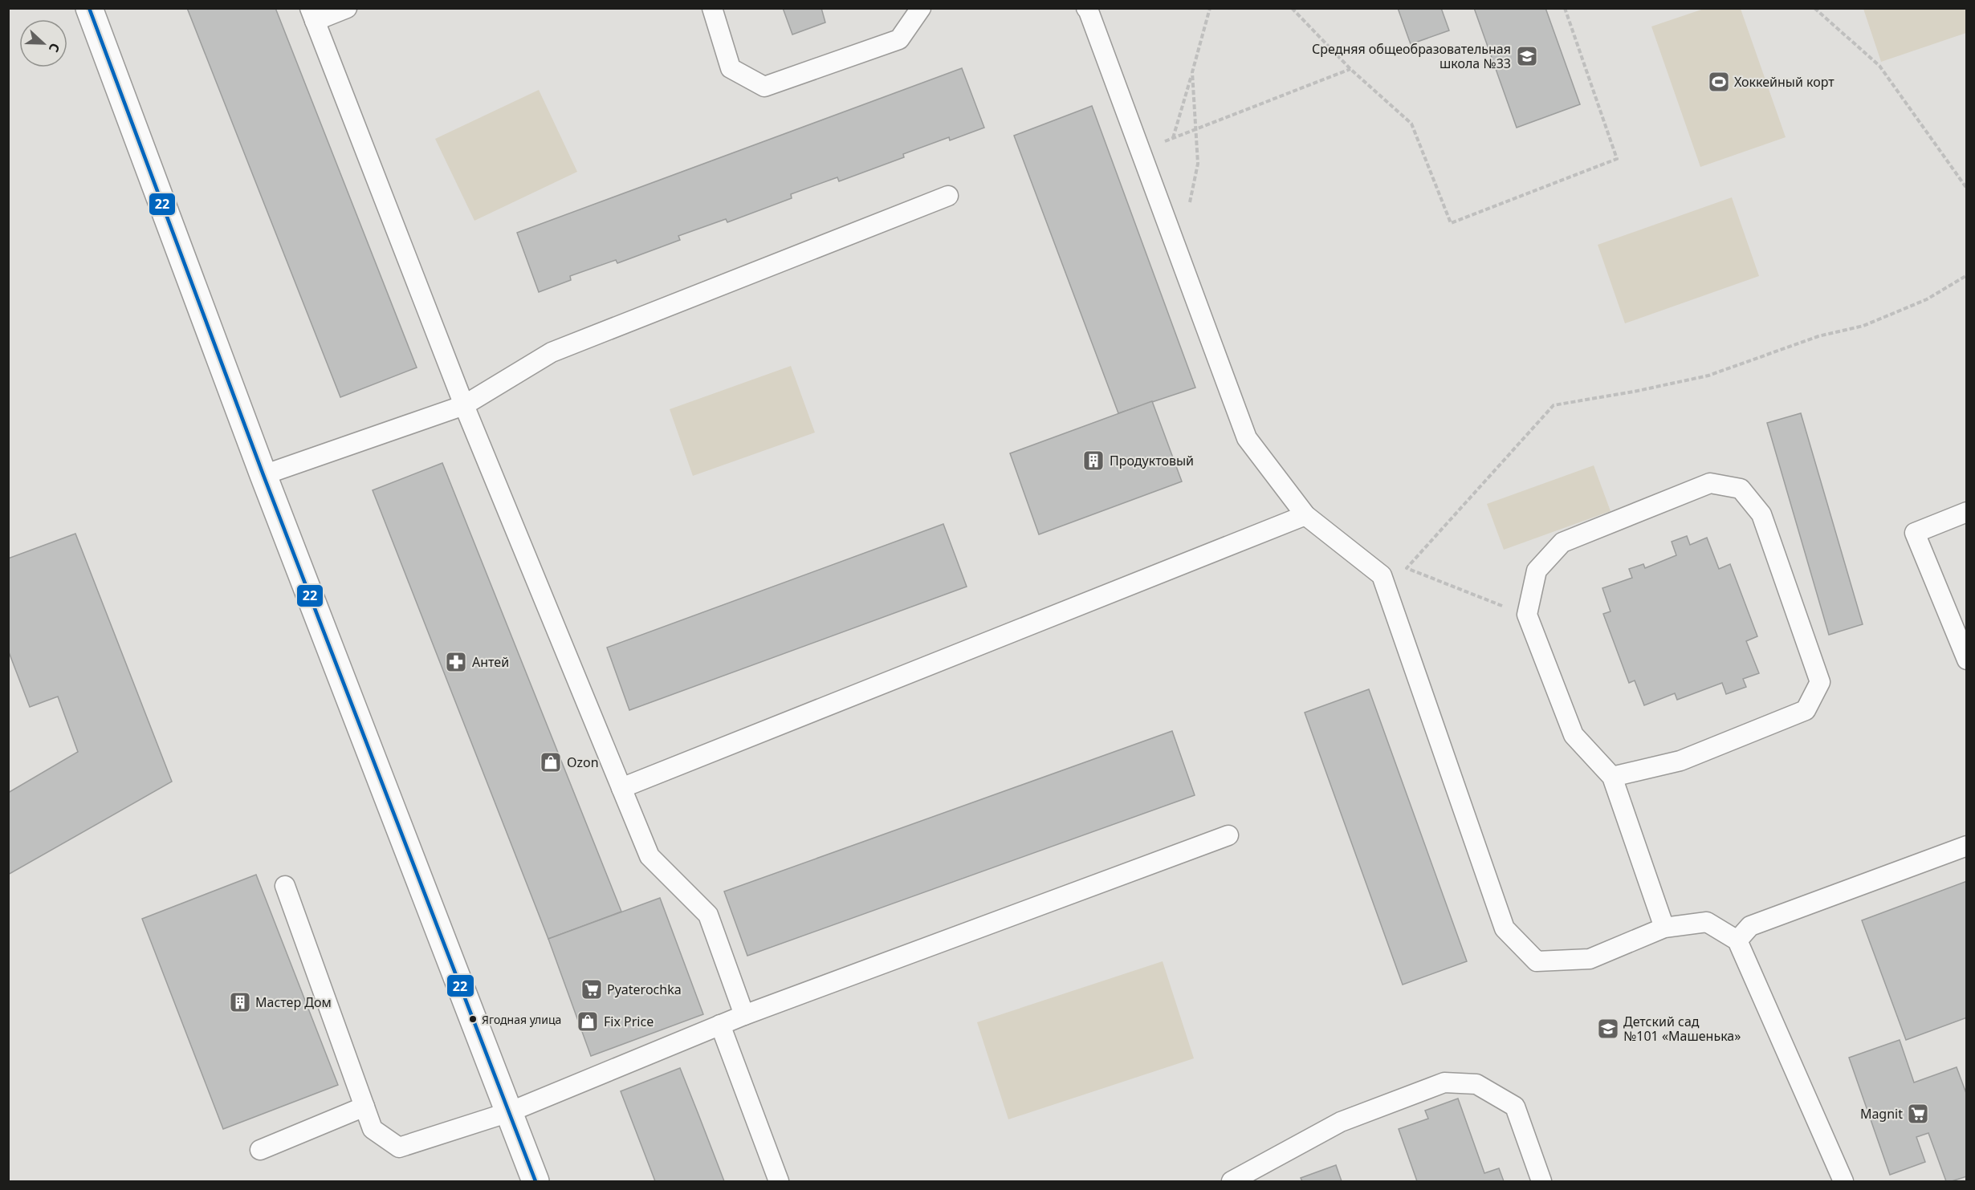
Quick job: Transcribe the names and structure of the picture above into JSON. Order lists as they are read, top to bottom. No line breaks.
{"places":{"school or university":["Средняя общеобразовательная школа №33","Детский сад №101 «Машенька»"],"sports":["Хоккейный корт"],"building":["Продуктовый","Мастер Дом"],"pharmacy":["Антей"],"shop":["Ozon","Fix Price"],"supermarket":["Pyaterochka","Magnit"],"other":["Ягодная улица"]},"lines":["transit line 22"],"north":"right"}
